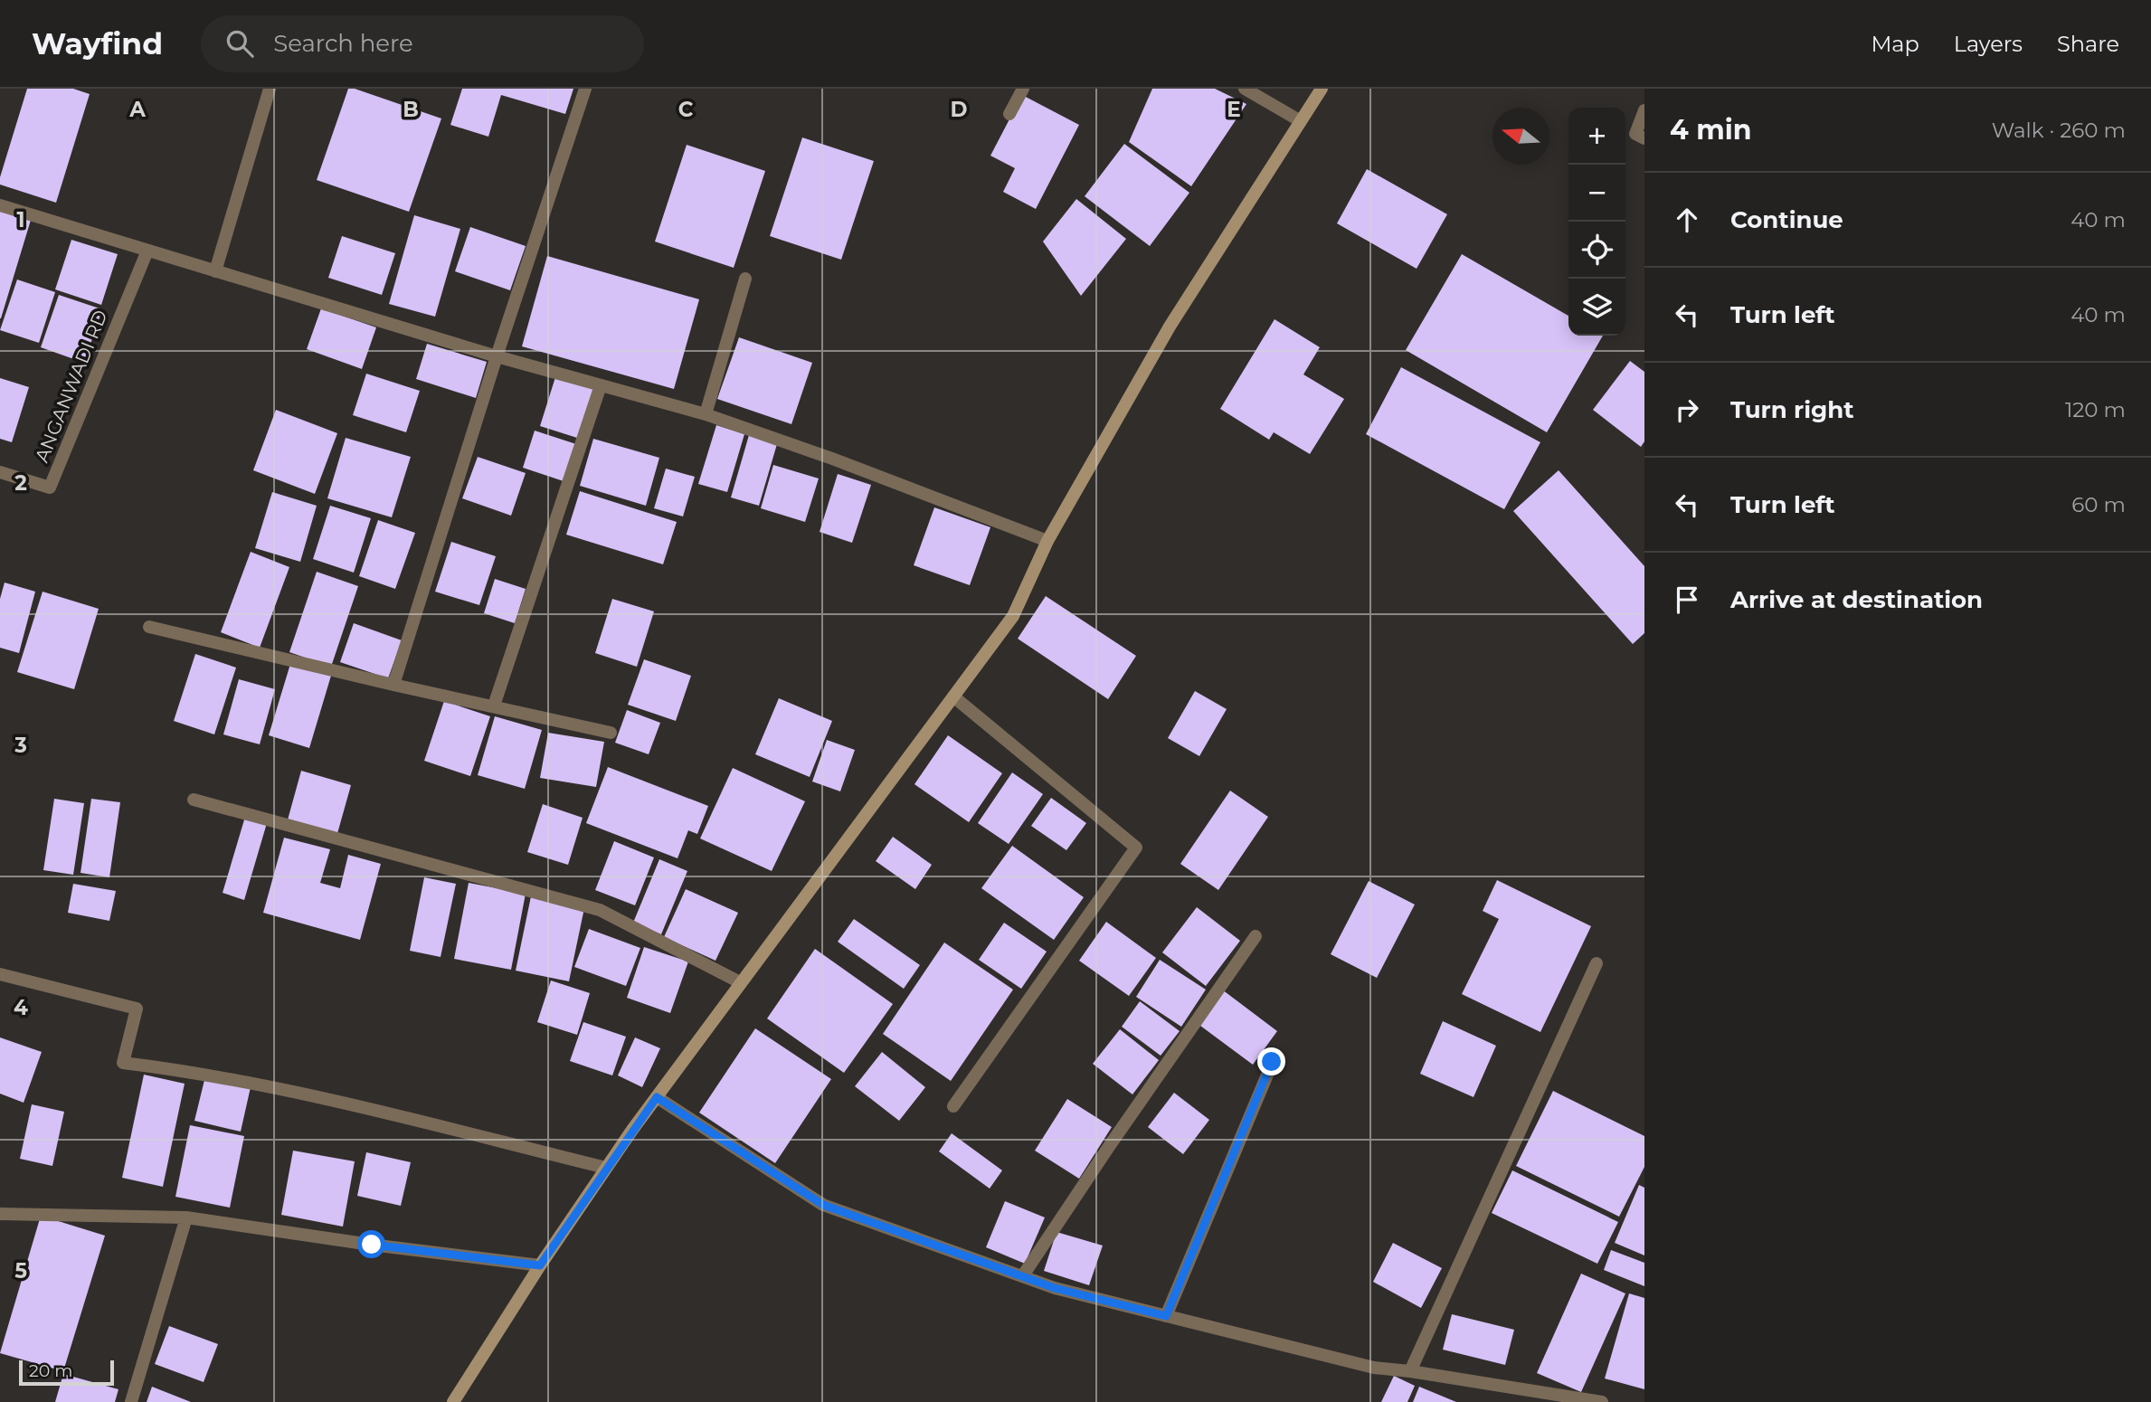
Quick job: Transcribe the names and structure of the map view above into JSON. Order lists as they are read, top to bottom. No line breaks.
{"streets":{"street":["ANGANWADI RD"]},"scale_bar":"20 m","north":"left","page":{"header":"Wayfind","search":"Search here","nav":["Map","Layers","Share"],"heading":["4 min","Walk · 260 m"],"map_buttons":["+","−"],"list":[["Continue","40 m"],["Turn left","40 m"],["Turn right","120 m"],["Turn left","60 m"],"Arrive at destination"],"scale":"20 m"},"grid":{"columns":["A","B","C","D","E"],"rows":["1","2","3","4","5"]}}
